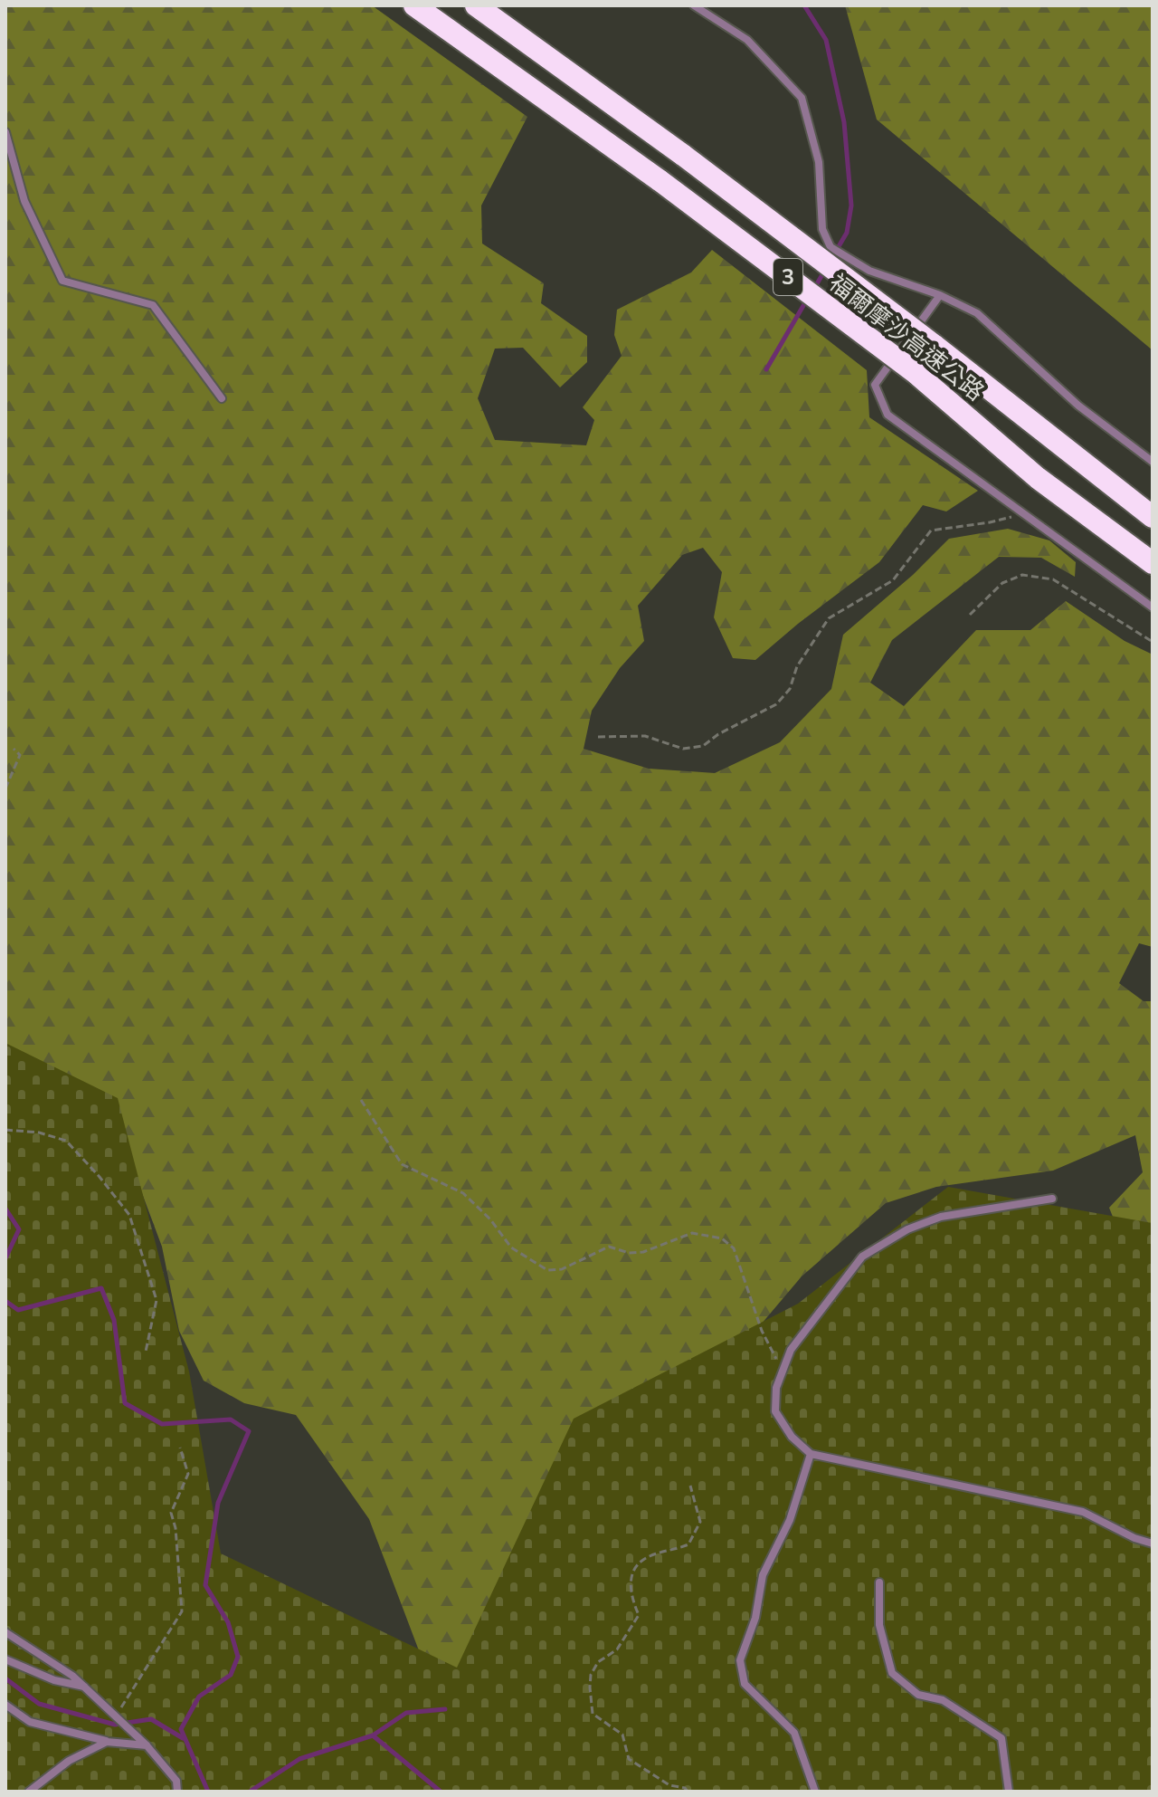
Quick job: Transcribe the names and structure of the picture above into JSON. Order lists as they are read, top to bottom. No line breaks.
{"streets":{"highway":["3","福爾摩沙高速公路"]}}
